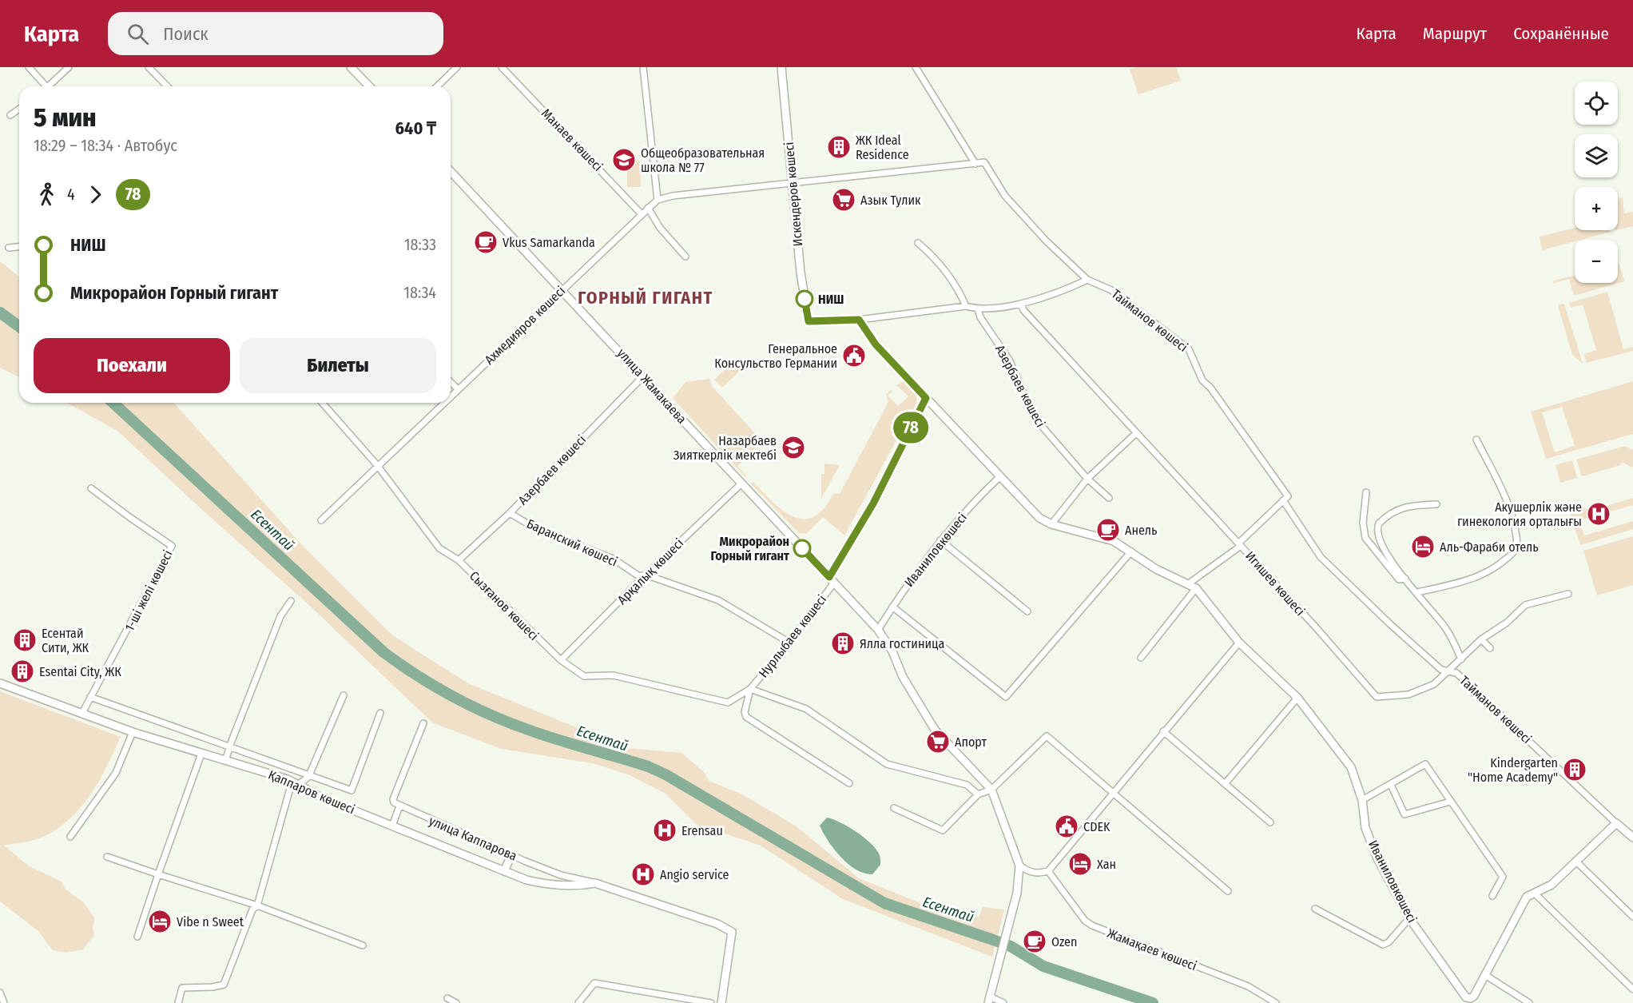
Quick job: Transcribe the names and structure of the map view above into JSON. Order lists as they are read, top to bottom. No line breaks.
{"streets":{"street":["Манаев көшесі","Искендеров көшесі","Тайманов көшесі","Ахмедияров көшесі","улица Жамакаева","Азербаев көшесі","Баранский көшесі","Иваниловкөшесі","Арқалық көшесі","Игишев көшесі","1-ші желі көшесі","Сызғанов көшесі","Нурлыбаев көшесі","Қаппаров көшесі","улица Каппарова","Жамақаев көшесі"]},"crossings":[["Манаев көшесі","Ахмедияров көшесі"],["Искендеров көшесі","Иваниловкөшесі"],["Тайманов көшесі","Иваниловкөшесі"],["Тайманов көшесі","Игишев көшесі"],["Ахмедияров көшесі","улица Жамакаева"],["Ахмедияров көшесі","Сызғанов көшесі"],["улица Жамакаева","Азербаев көшесі"],["улица Жамакаева","Иваниловкөшесі"],["улица Жамакаева","Арқалық көшесі"],["улица Жамакаева","Нурлыбаев көшесі"],["Азербаев көшесі","Баранский көшесі"],["Азербаев көшесі","Сызғанов көшесі"],["Баранский көшесі","Арқалық көшесі"],["Баранский көшесі","Нурлыбаев көшесі"],["Иваниловкөшесі","Нурлыбаев көшесі"],["Арқалық көшесі","Сызғанов көшесі"],["1-ші желі көшесі","Қаппаров көшесі"],["Сызғанов көшесі","Нурлыбаев көшесі"],["Қаппаров көшесі","улица Каппарова"]],"districts":["ГОРНЫЙ ГИГАНТ"],"water":["Есентай"],"places":{"building":["ЖК Ideal Residence","Есентай Сити, ЖК","Ялла гостиница","Esentai City, ЖК","Kindergarten \"Home Academy\""],"school or university":["Общеобразовательная школа № 77","Назарбаев Зияткерлік мектебі"],"supermarket":["Азык Тулик","Апорт"],"cafe":["Vkus Samarkanda","Анель","Ozen"],"other":["НИШ","Микрорайон Горный гигант"],"public building":["Генеральное Консульство Германии","CDEK"],"hospital":["Акушерлік және гинекология орталығы","Erensau","Angio service"],"hotel":["Аль-Фараби отель","Хан","Vibe n Sweet"]},"lines":["bus line 78"],"page":{"header":"Карта","search":"Поиск","nav":["Карта","Маршрут","Сохранённые"],"on_map":"78","map_buttons":["+","−"],"heading":["5 мин","18:29 – 18:34 · Автобус","640 ₸"],"legs":["4","78"],"list":[{"name":"НИШ","value":"18:33"},{"name":"Микрорайон Горный гигант","value":"18:34"}],"buttons":["Поехали","Билеты"]}}
